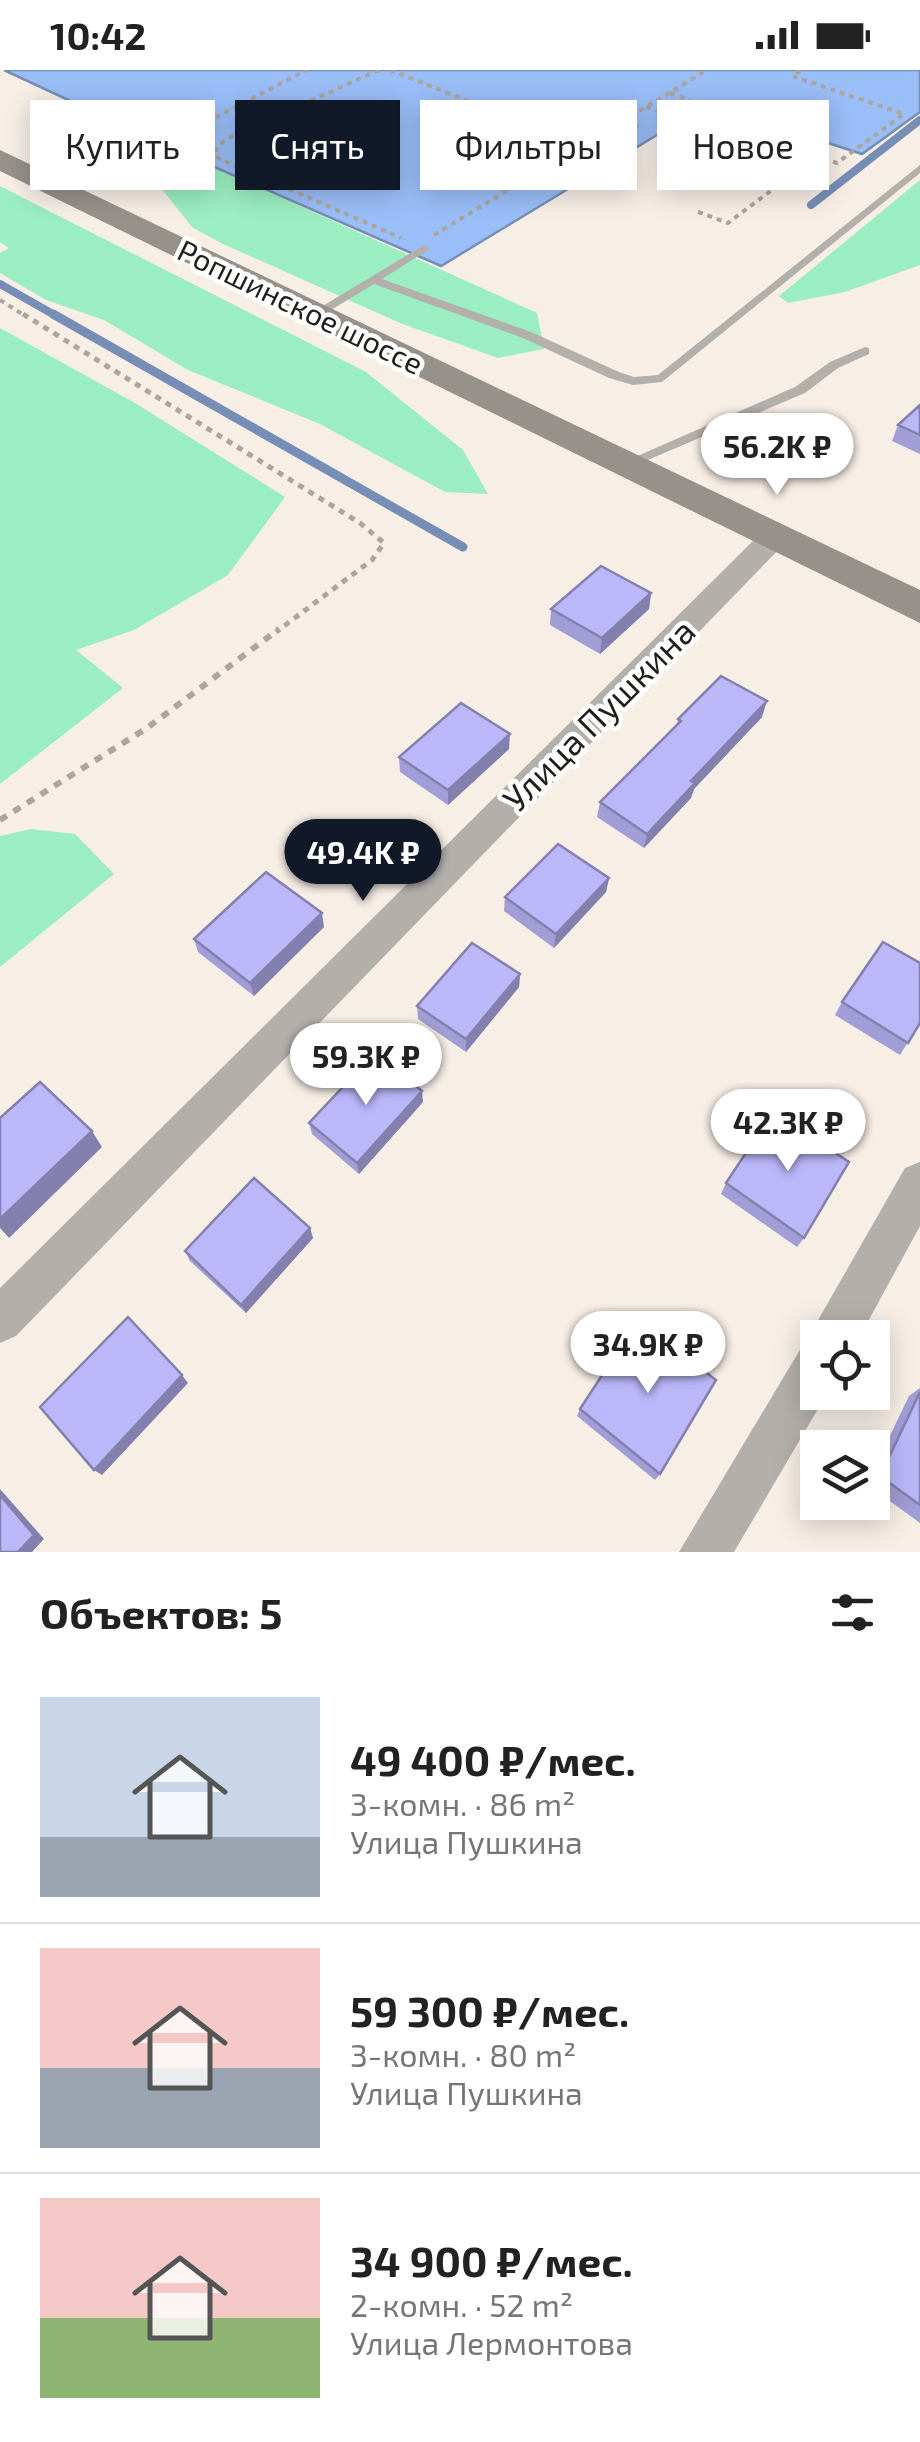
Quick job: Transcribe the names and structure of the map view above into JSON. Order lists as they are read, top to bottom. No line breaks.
{"streets":{"main road":["Ропшинское шоссе"],"street":["Улица Пушкина"]},"crossings":[["Ропшинское шоссе","Улица Пушкина"]],"page":{"status":"10:42","chip":["Купить","Снять","Фильтры","Новое"],"price":["56.2K ₽","49.4K ₽","59.3K ₽","42.3K ₽","34.9K ₽"],"heading":"Объектов: 5","list":[{"name":"49 400 ₽/мес.","note":"3-комн. · 86 m² · Улица Пушкина"},{"name":"59 300 ₽/мес.","note":"3-комн. · 80 m² · Улица Пушкина"},{"name":"34 900 ₽/мес.","note":"2-комн. · 52 m² · Улица Лермонтова"}]}}
